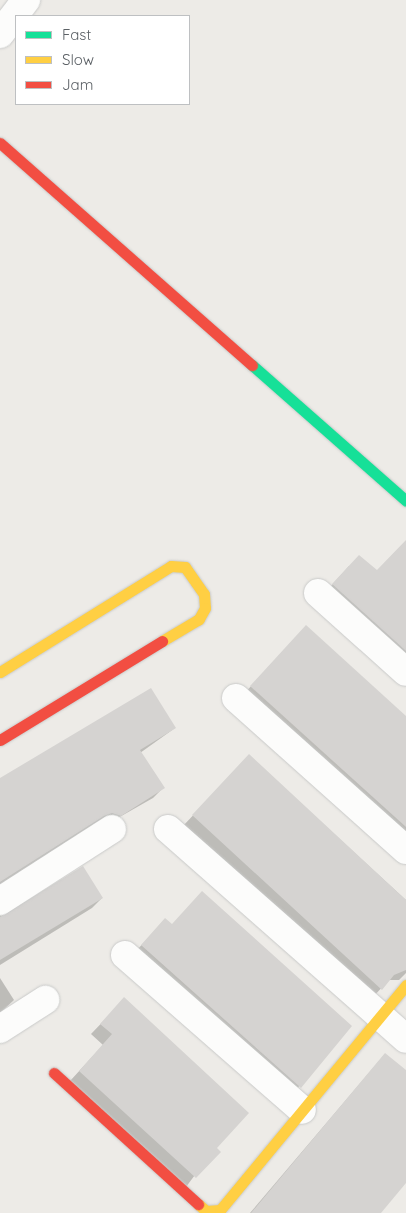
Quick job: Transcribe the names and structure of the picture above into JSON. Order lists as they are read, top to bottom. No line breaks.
{"legend":["Fast","Slow","Jam"]}
